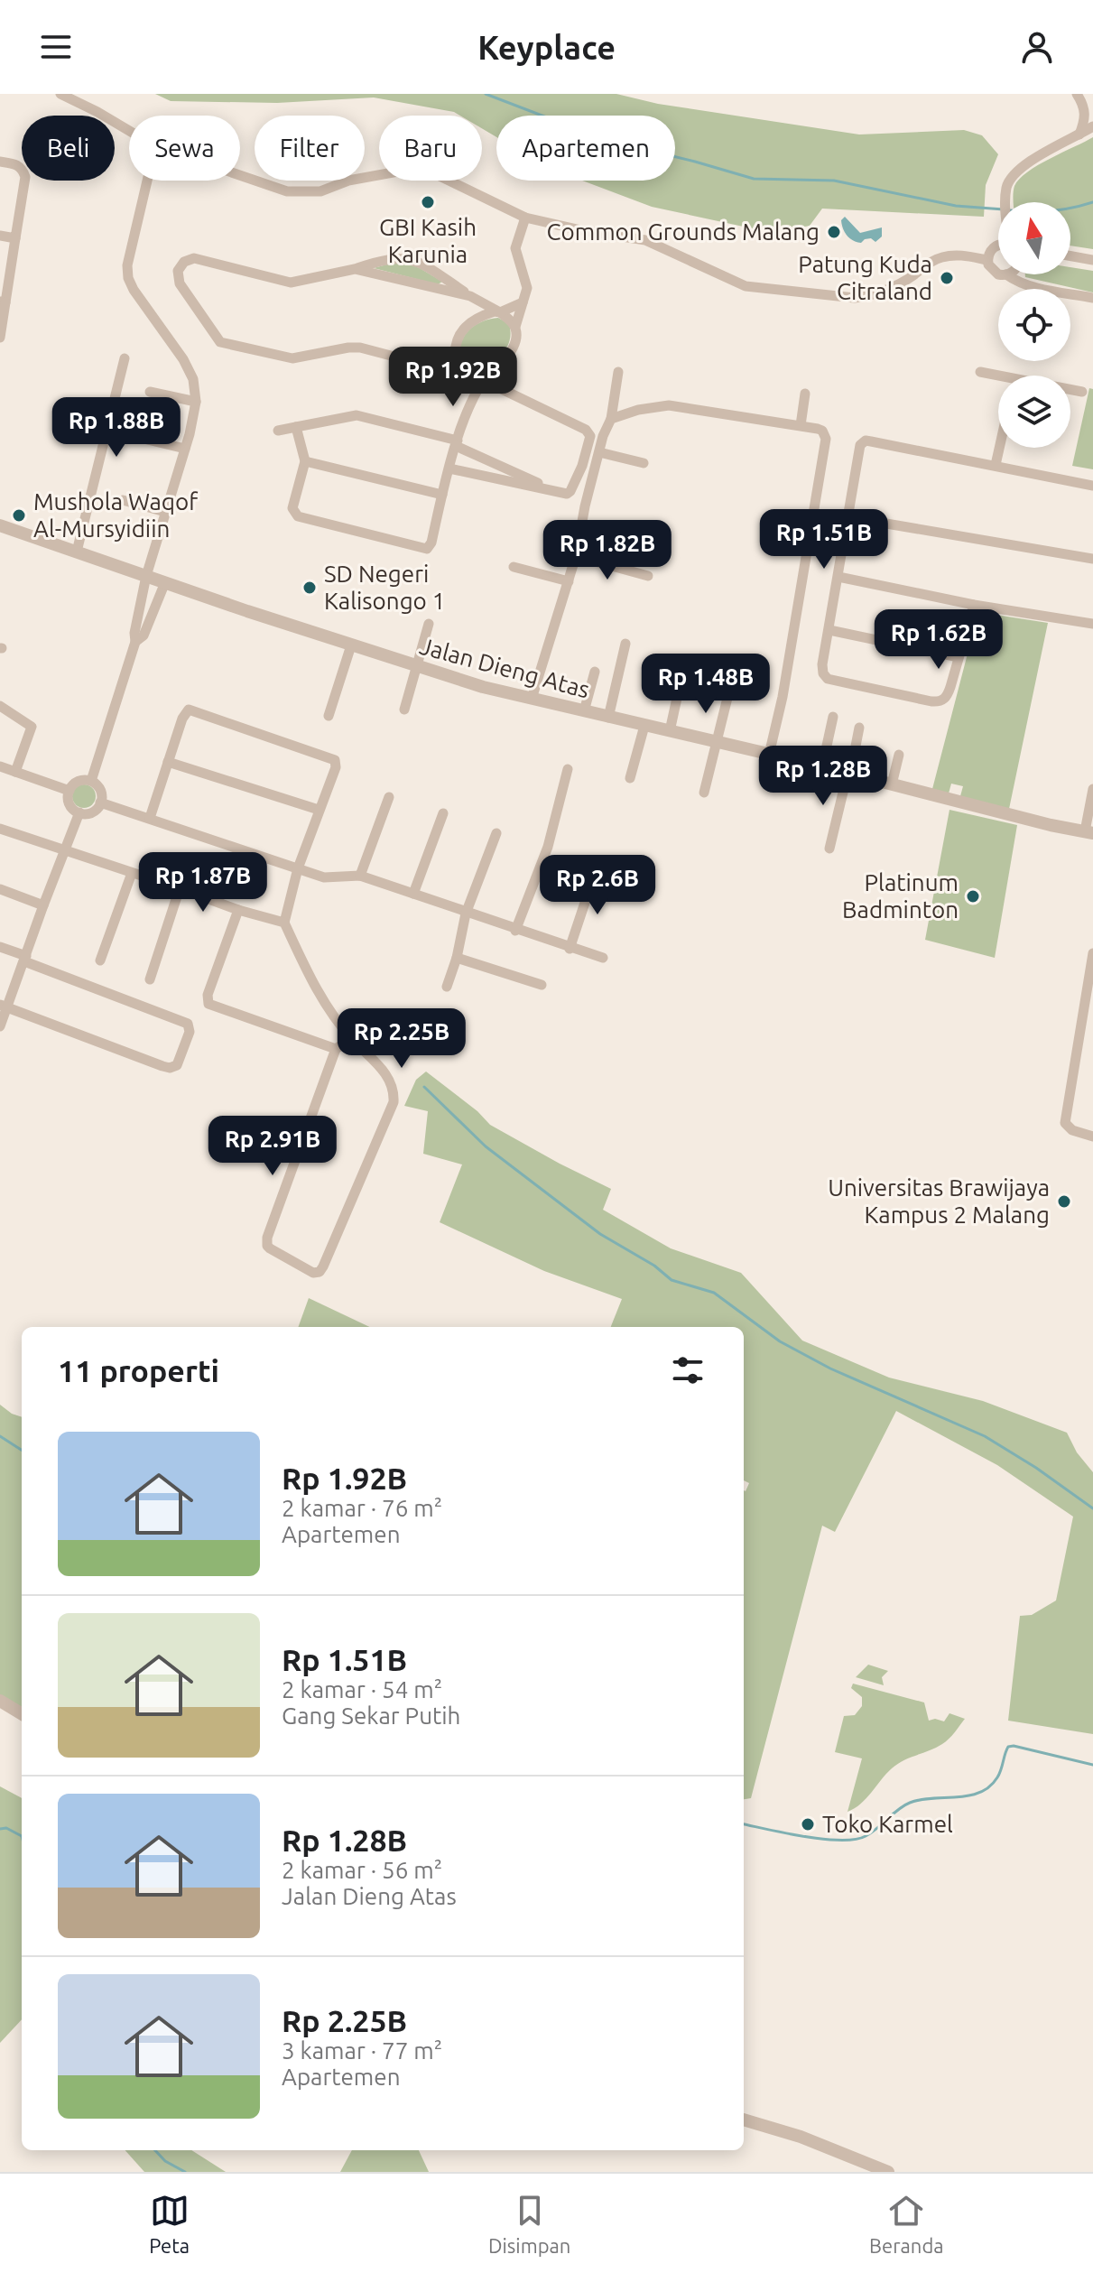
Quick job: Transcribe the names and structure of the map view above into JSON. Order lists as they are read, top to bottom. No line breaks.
{"streets":{"street":["Jalan Dieng Atas"]},"places":["GBI Kasih Karunia","Common Grounds Malang","Patung Kuda Citraland","Mushola Waqof Al-Mursyidiin","SD Negeri Kalisongo 1","Platinum Badminton","Universitas Brawijaya Kampus 2 Malang","Toko Karmel"],"north":"top","page":{"header":"Keyplace","chip":["Beli","Sewa","Filter","Baru","Apartemen"],"price":["Rp 1.92B","Rp 1.88B","Rp 1.51B","Rp 1.82B","Rp 1.62B","Rp 1.48B","Rp 1.28B","Rp 1.87B","Rp 2.6B","Rp 2.25B","Rp 2.91B"],"heading":"11 properti","list":[{"name":"Rp 1.92B","note":"2 kamar · 76 m² · Apartemen"},{"name":"Rp 1.51B","note":"2 kamar · 54 m² · Gang Sekar Putih"},{"name":"Rp 1.28B","note":"2 kamar · 56 m² · Jalan Dieng Atas"},{"name":"Rp 2.25B","note":"3 kamar · 77 m² · Apartemen"}],"tabs":["Peta","Disimpan","Beranda"]}}
